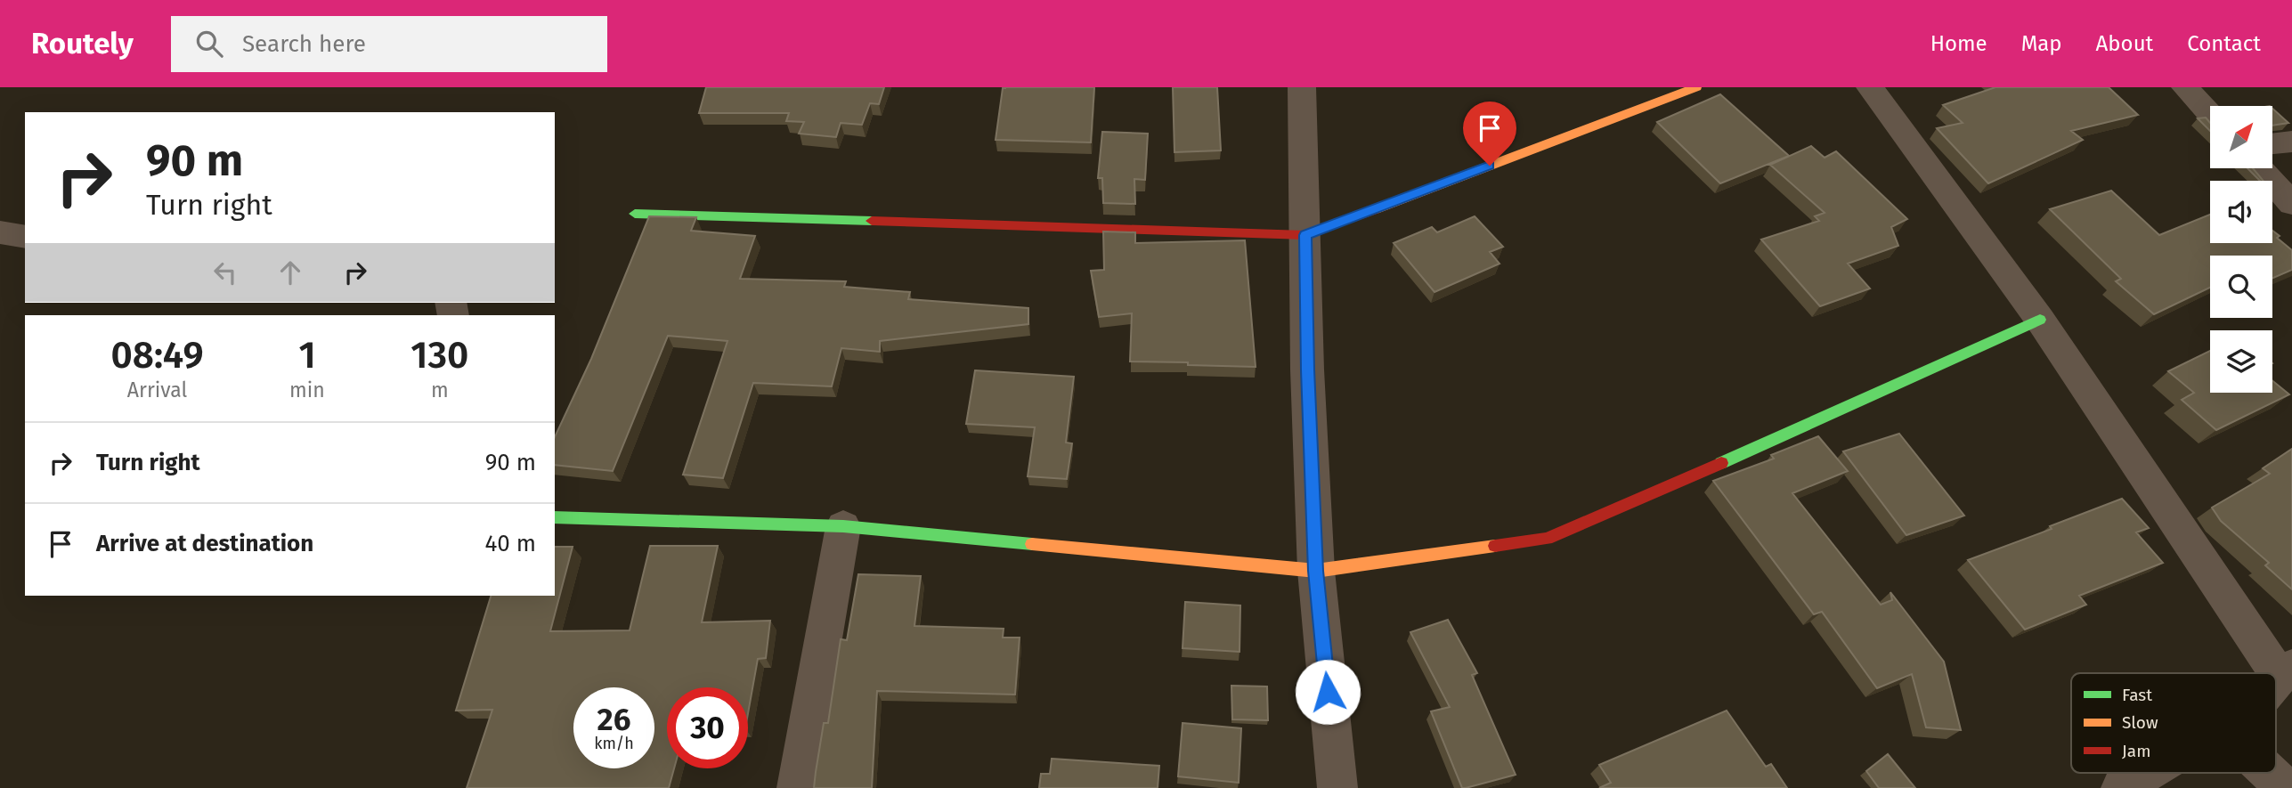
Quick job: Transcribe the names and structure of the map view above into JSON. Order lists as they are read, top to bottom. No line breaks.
{"legend":["Fast","Slow","Jam"],"north":"top right","page":{"header":"Routely","search":"Search here","nav":["Home","Map","About","Contact"],"turn":["90 m","Turn right"],"eta":["08:49","Arrival","1","min","130","m"],"list":[{"name":"Turn right","value":"90 m"},{"name":"Arrive at destination","value":"40 m"}],"speed":"26 km/h","limit":"30"}}
